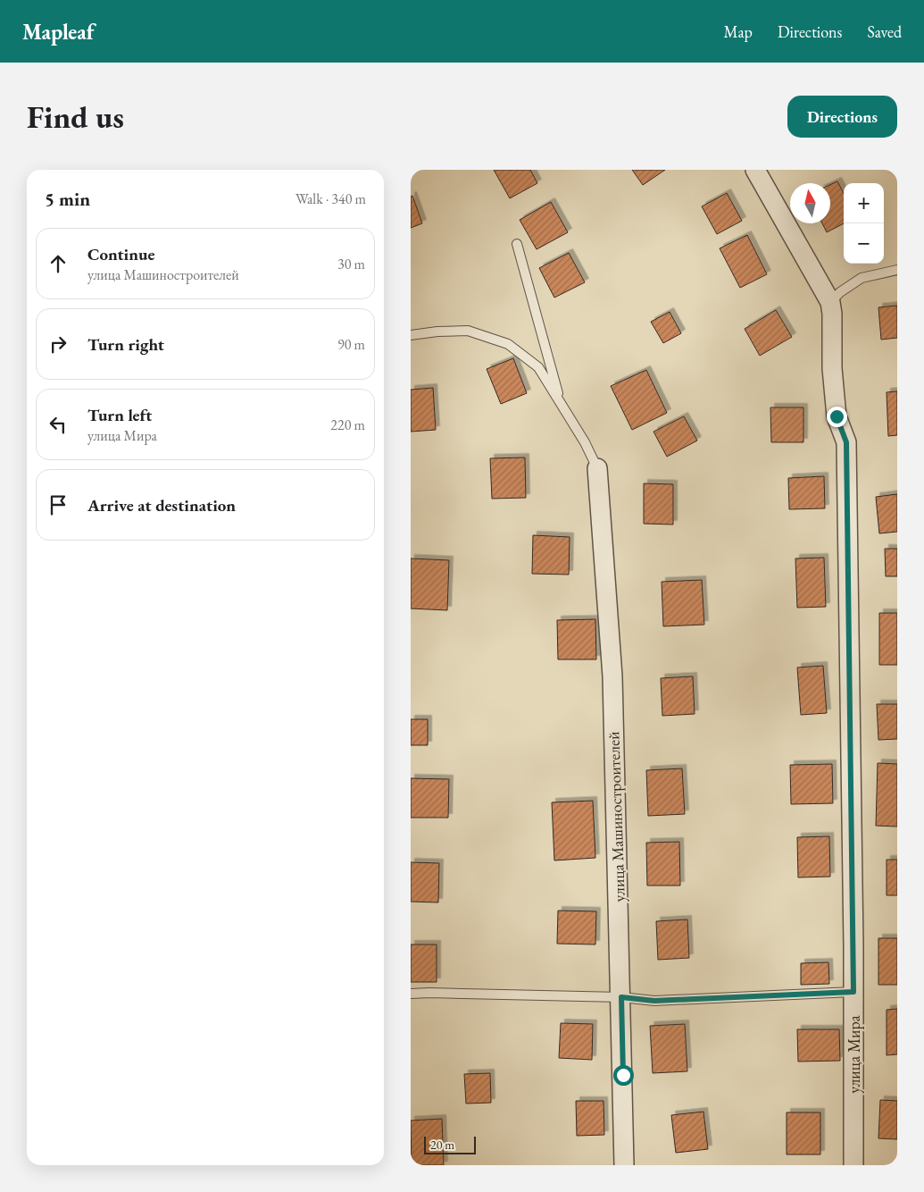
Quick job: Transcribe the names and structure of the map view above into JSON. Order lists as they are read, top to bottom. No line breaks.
{"streets":{"street":["улица Машиностроителей","улица Мира"]},"scale_bar":"20 m","north":"top","page":{"header":"Mapleaf","nav":["Map","Directions","Saved"],"buttons":"Directions","title":"Find us","heading":["5 min","Walk · 340 m"],"map_buttons":["+","−"],"list":[["Continue","улица Машиностроителей","30 m"],["Turn right","90 m"],["Turn left","улица Мира","220 m"],"Arrive at destination"],"scale":"20 m"}}
